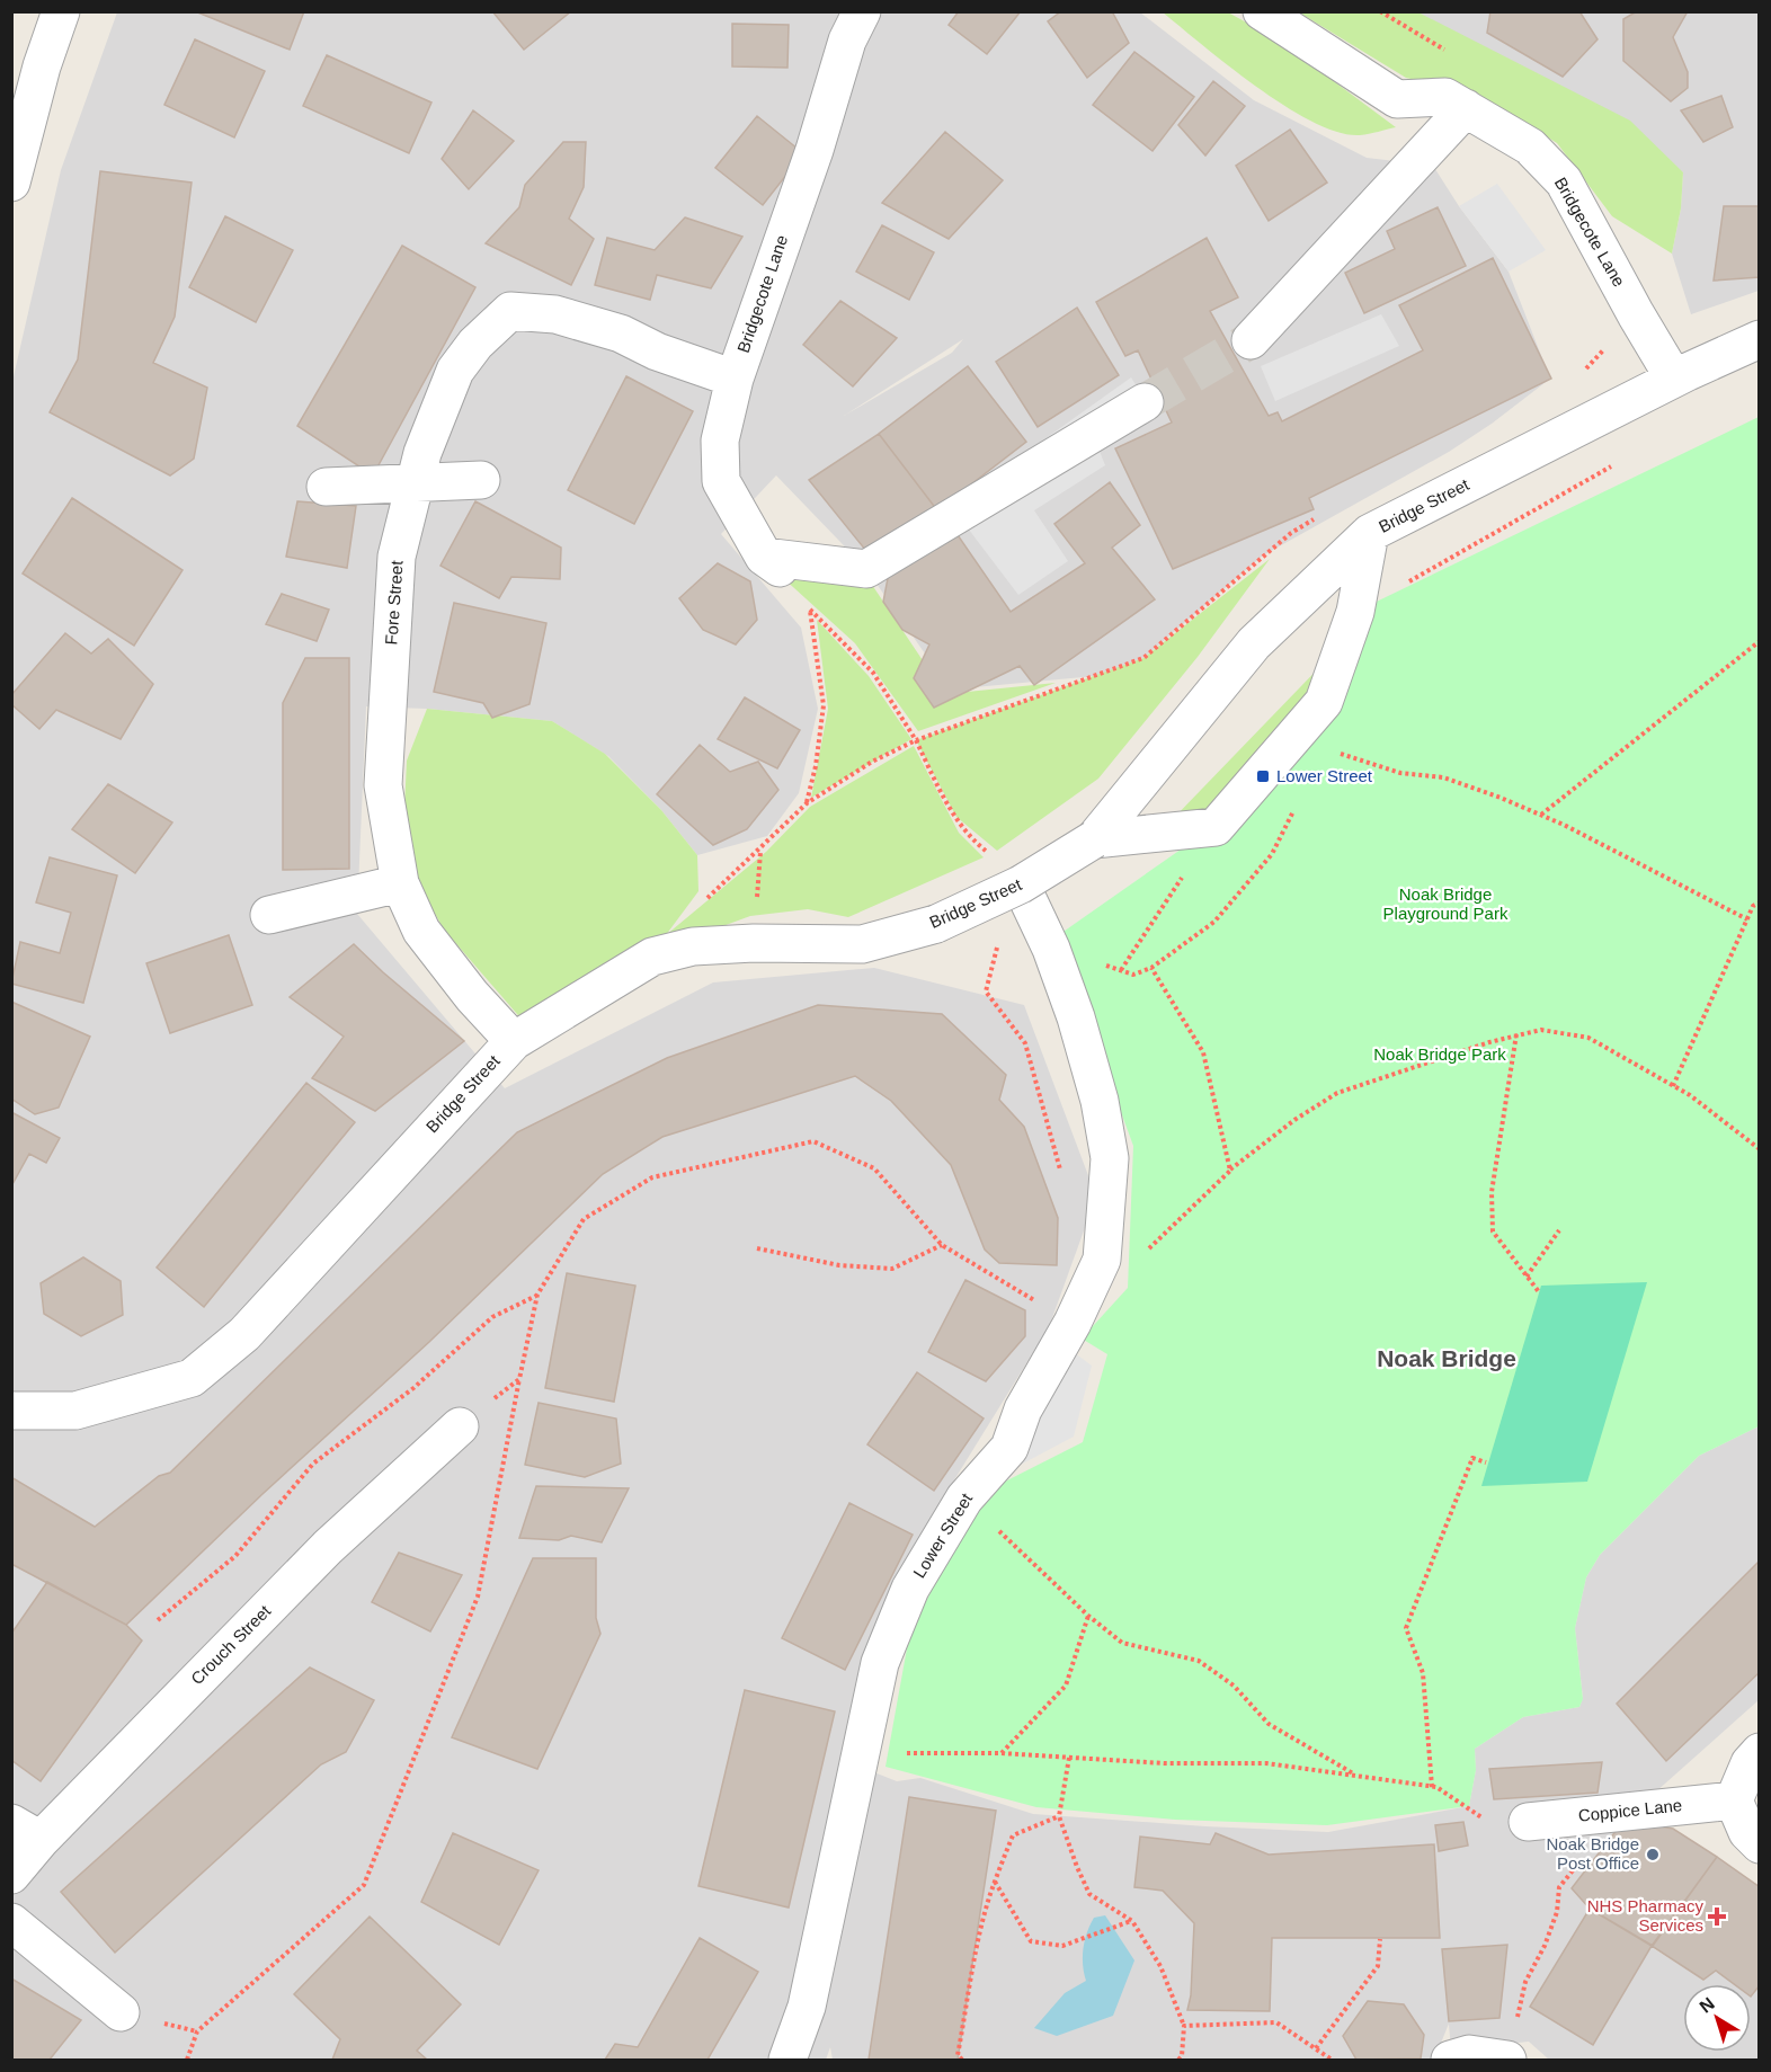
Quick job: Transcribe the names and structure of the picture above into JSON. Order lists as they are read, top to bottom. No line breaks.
{"streets":{"street":["Bridgecote Lane","Bridge Street","Fore Street","Lower Street","Crouch Street","Coppice Lane"]},"crossings":[["Bridgecote Lane","Bridge Street"],["Bridgecote Lane","Fore Street"],["Bridge Street","Fore Street"],["Bridge Street","Lower Street"]],"districts":["Noak Bridge"],"parks":["Noak Bridge Playground Park","Noak Bridge Park"],"places":{"transit":["Lower Street"],"other":["Noak Bridge Post Office"],"health":["NHS Pharmacy Services"]},"north":"top left"}
